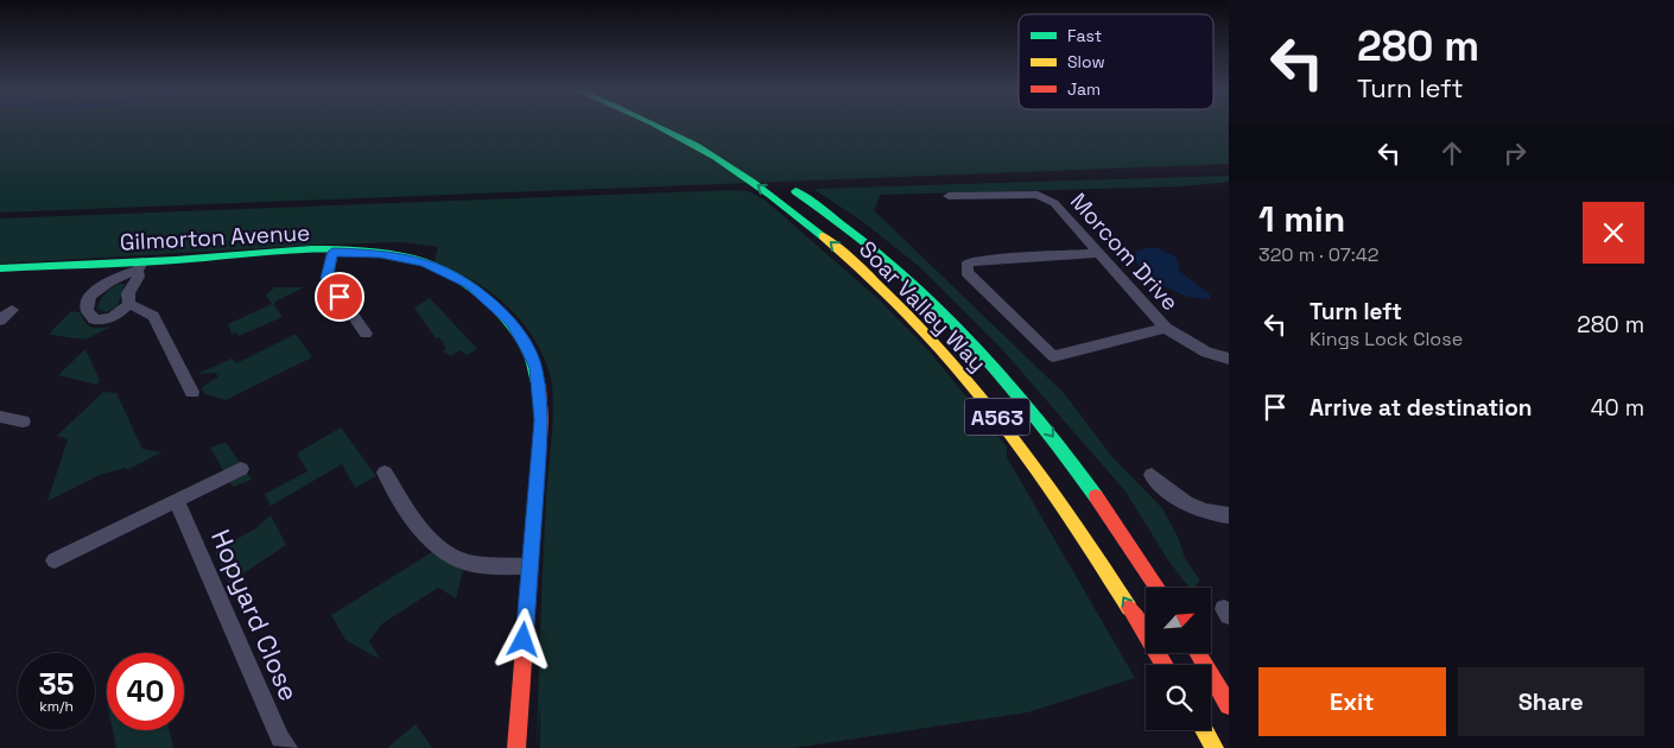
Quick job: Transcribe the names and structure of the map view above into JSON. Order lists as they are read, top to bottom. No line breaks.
{"streets":{"main road":["Gilmorton Avenue","Soar Valley Way","A563"],"street":["Morcom Drive","Hopyard Close"]},"legend":["Fast","Slow","Jam"],"north":"top right","page":{"turn":["280 m","Turn left"],"heading":["1 min","320 m · 07:42"],"list":[{"name":"Turn left","note":"Kings Lock Close","value":"280 m"},{"name":"Arrive at destination","value":"40 m"}],"speed":"35 km/h","limit":"40","buttons":["Exit","Share"]}}
